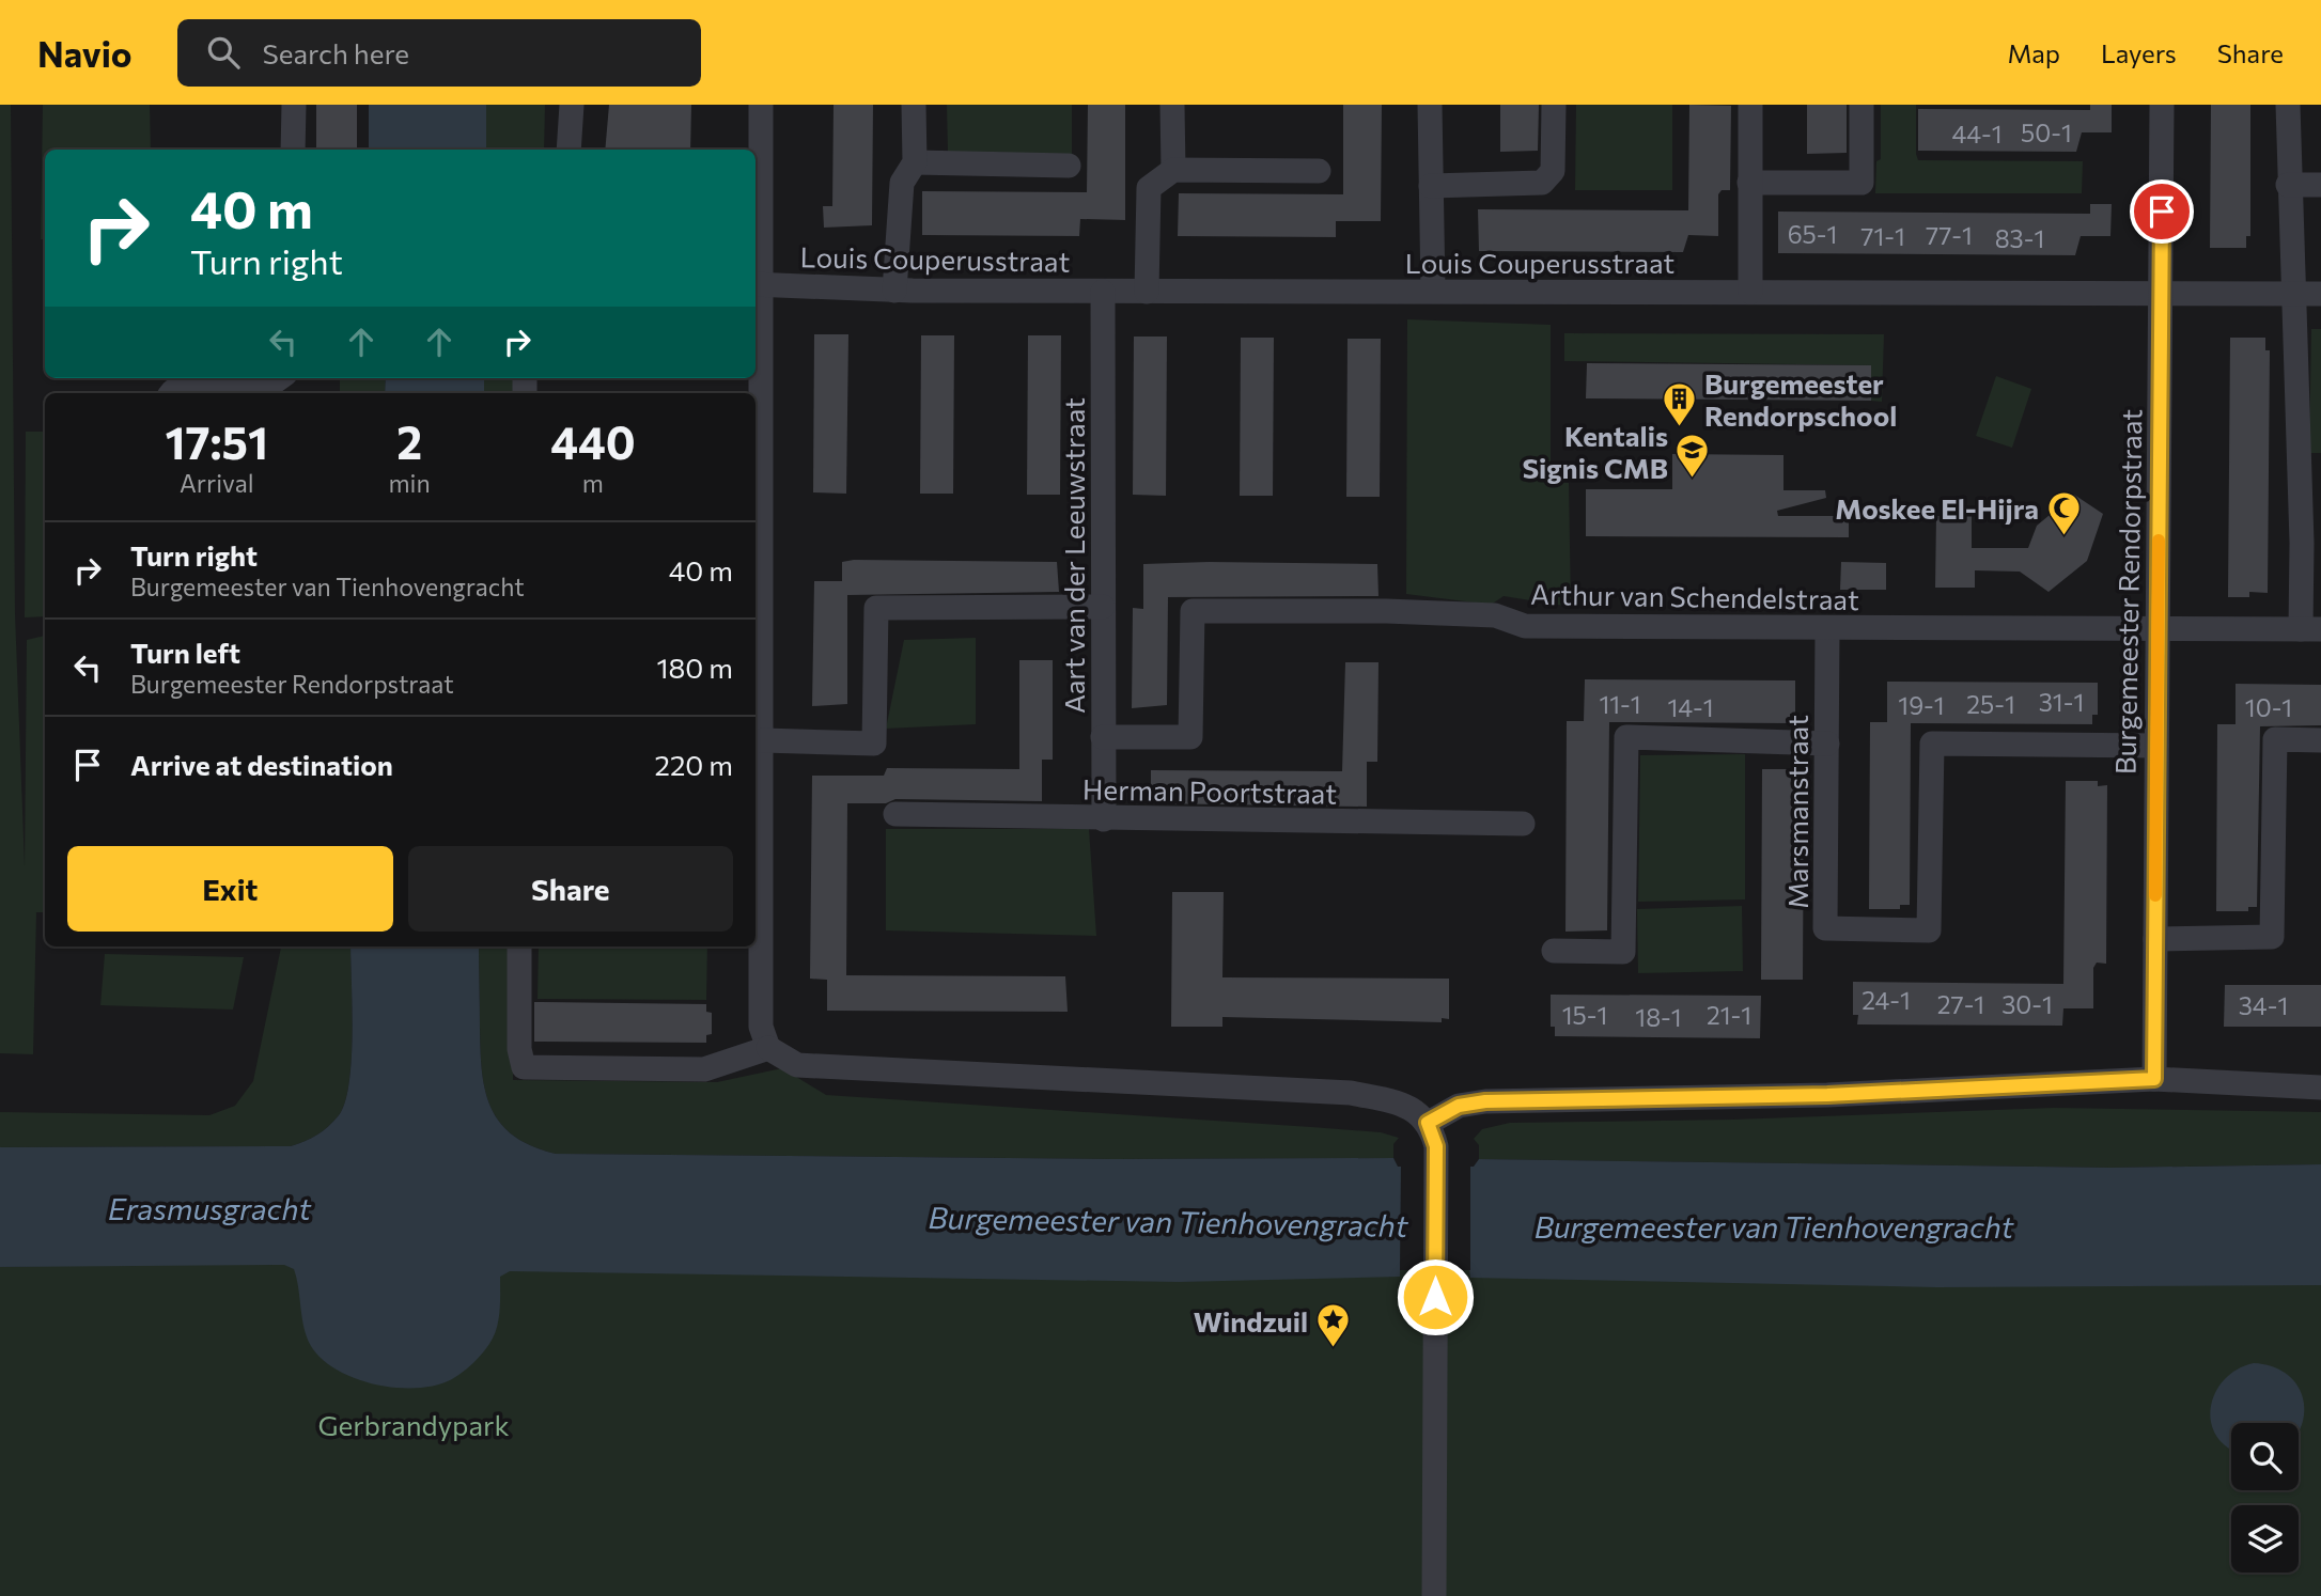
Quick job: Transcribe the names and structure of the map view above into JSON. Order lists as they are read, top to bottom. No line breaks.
{"streets":{"street":["Louis Couperusstraat","Aart van der Leeuwstraat","Burgemeester Rendorpstraat","Arthur van Schendelstraat","Herman Poortstraat","Marsmanstraat"]},"crossings":[["Louis Couperusstraat","Aart van der Leeuwstraat"],["Louis Couperusstraat","Burgemeester Rendorpstraat"],["Aart van der Leeuwstraat","Arthur van Schendelstraat"],["Aart van der Leeuwstraat","Herman Poortstraat"],["Burgemeester Rendorpstraat","Arthur van Schendelstraat"],["Burgemeester Rendorpstraat","Marsmanstraat"],["Arthur van Schendelstraat","Marsmanstraat"]],"water":["Erasmusgracht","Burgemeester van Tienhovengracht"],"parks":["Gerbrandypark"],"places":{"building":["Burgemeester Rendorpschool"],"school or university":["Kentalis Signis CMB"],"mosque":["Moskee El-Hijra"],"place":["Windzuil"]},"house_numbers":["50-1","44-1","65-1","77-1","71-1","83-1","31-1","11-1","25-1","19-1","14-1","10-1","24-1","27-1","30-1","34-1","15-1","21-1","18-1"],"page":{"header":"Navio","search":"Search here","nav":["Map","Layers","Share"],"turn":["40 m","Turn right"],"eta":["17:51","Arrival","2","min","440","m"],"list":[{"name":"Turn right","note":"Burgemeester van Tienhovengracht","value":"40 m"},{"name":"Turn left","note":"Burgemeester Rendorpstraat","value":"180 m"},{"name":"Arrive at destination","value":"220 m"}],"buttons":["Exit","Share"]}}
